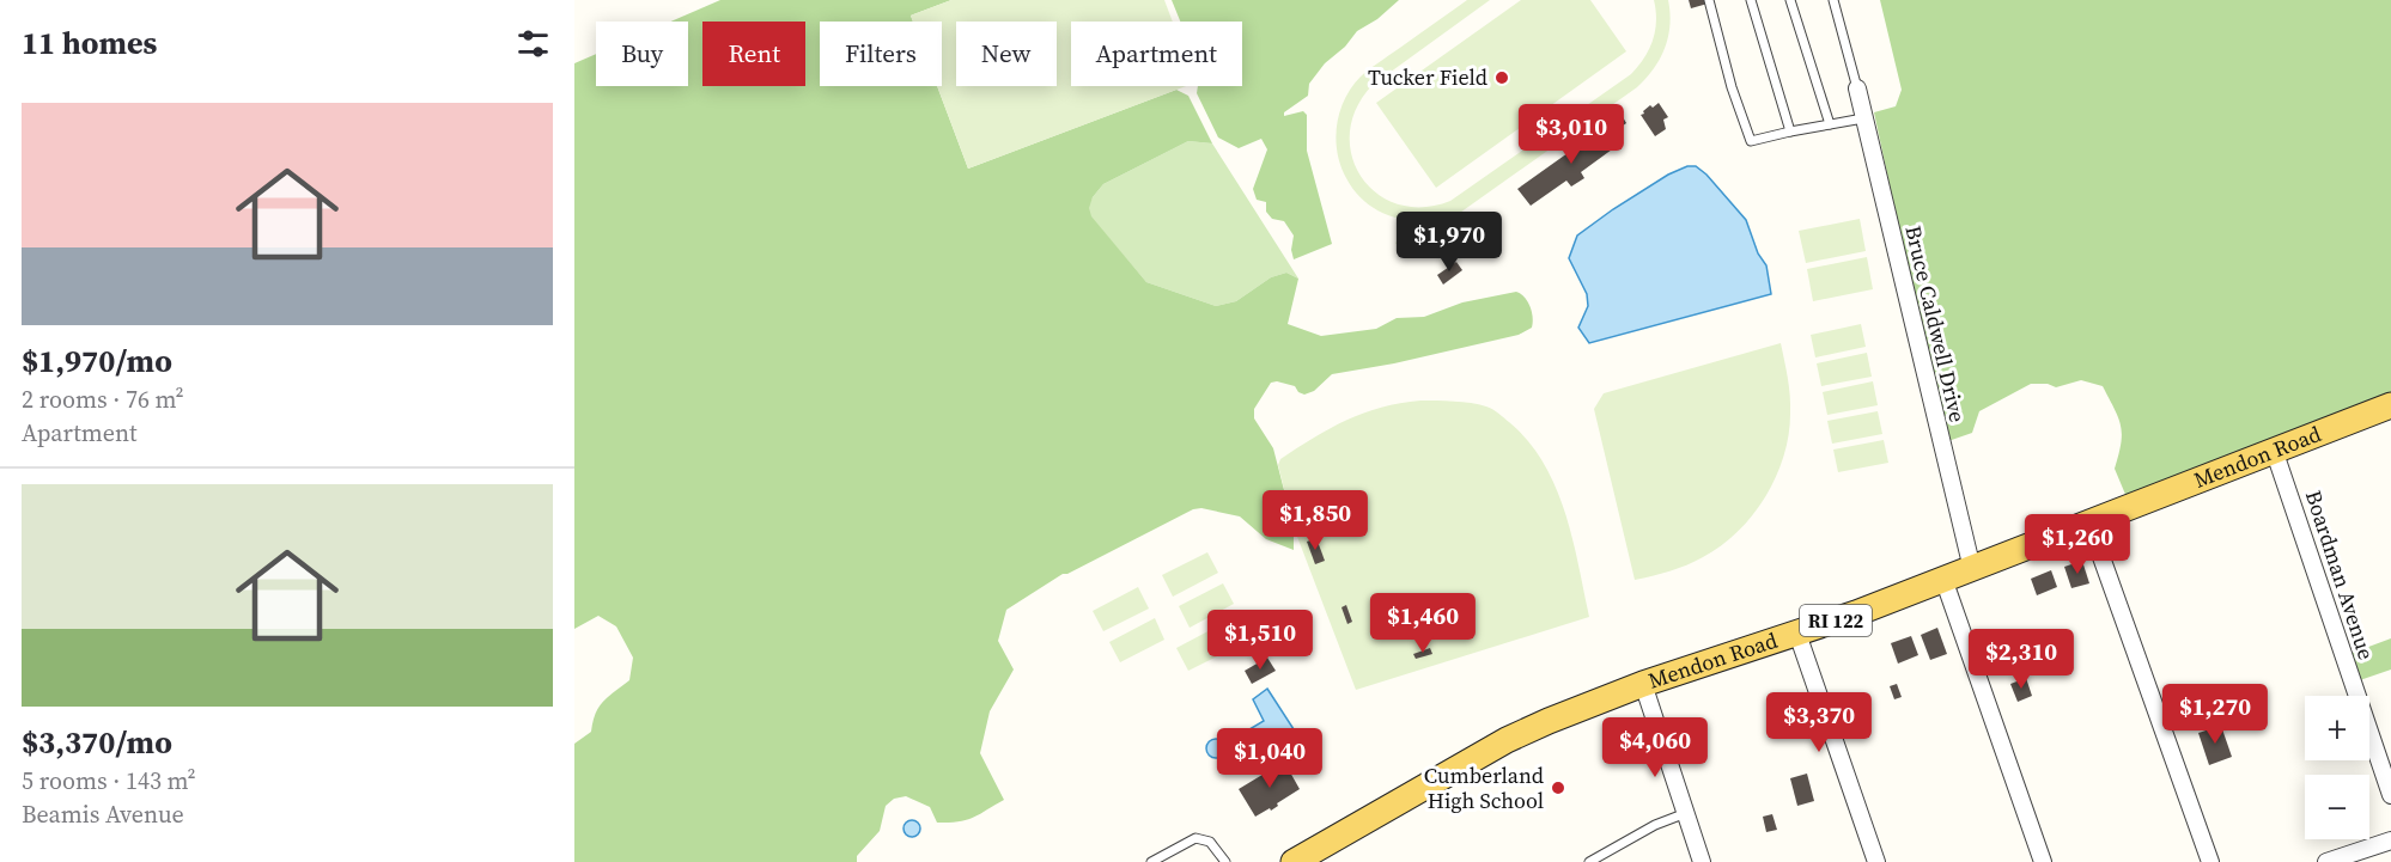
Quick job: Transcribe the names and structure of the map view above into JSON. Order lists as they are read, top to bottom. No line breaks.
{"streets":{"main road":["Mendon Road","RI 122"],"street":["Bruce Caldwell Drive","Boardman Avenue"]},"crossings":[["Bruce Caldwell Drive","Mendon Road"],["Mendon Road","Boardman Avenue"]],"places":["Tucker Field","Cumberland High School"],"page":{"heading":"11 homes","chip":["Buy","Rent","Filters","New","Apartment"],"list":[{"name":"$1,970/mo","note":"2 rooms · 76 m² · Apartment"},{"name":"$3,370/mo","note":"5 rooms · 143 m² · Beamis Avenue"}],"price":["$3,010","$1,970","$1,850","$1,260","$1,460","$1,510","$2,310","$1,270","$3,370","$4,060","$1,040"],"map_buttons":["+","−"]}}
